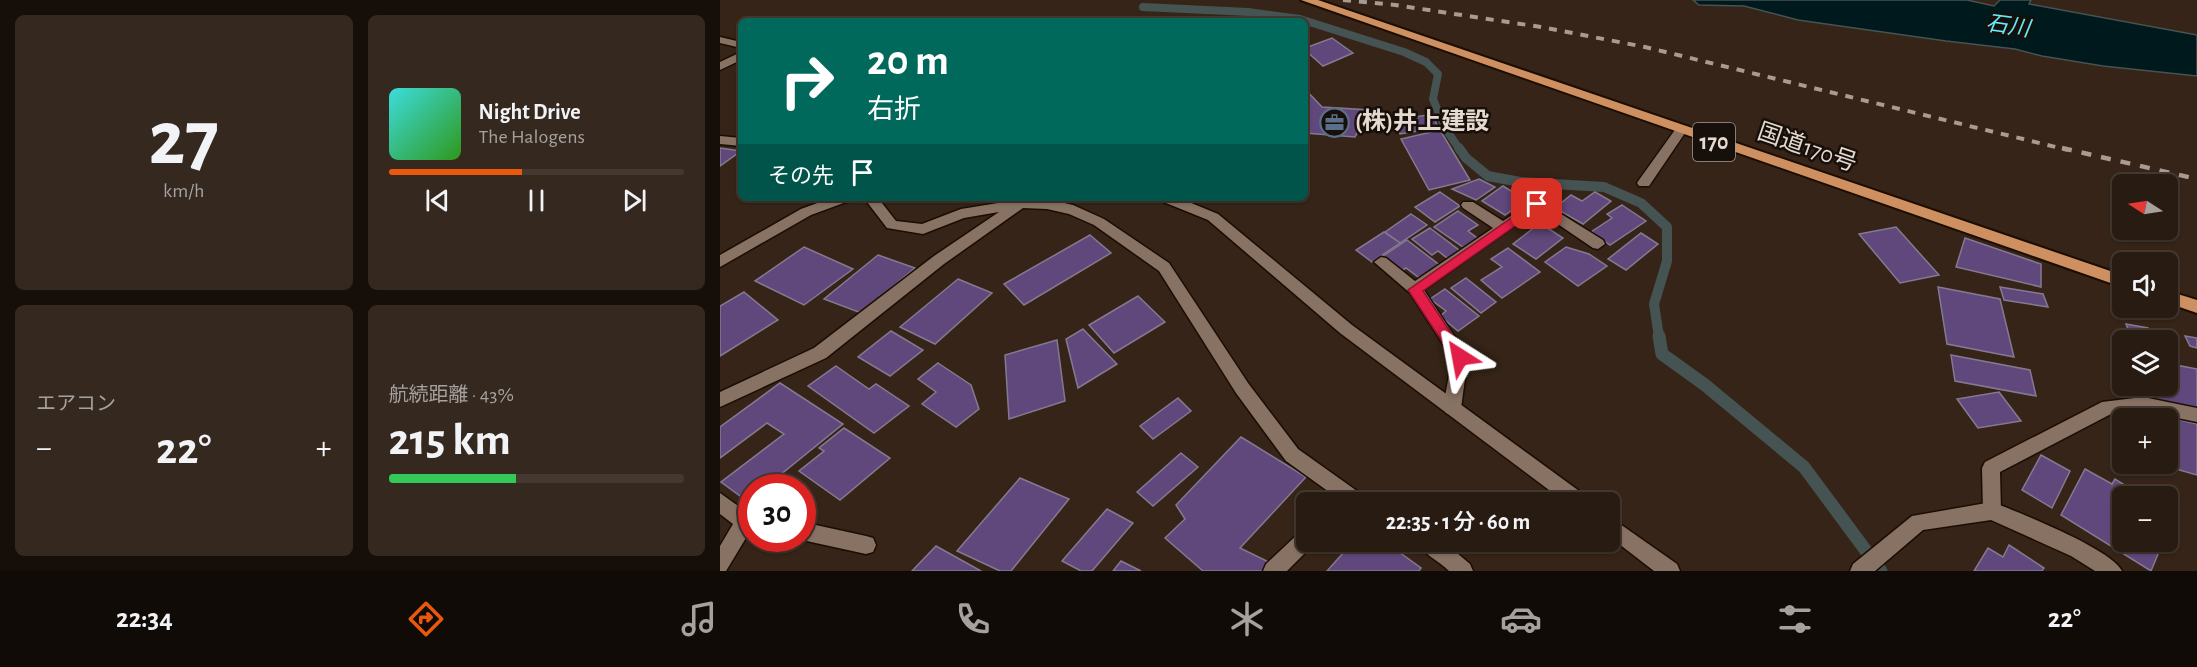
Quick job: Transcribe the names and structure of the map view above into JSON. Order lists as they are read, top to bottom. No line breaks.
{"streets":{"highway":["170","国道170号"]},"water":["石川"],"places":{"office":["(株)井上建設"]},"north":"left","page":{"tile":[["27","km/h"],"エアコン",["航続距離 · 43%","215 km"]],"turn":["20 m","右折"],"song":["Night Drive","The Halogens"],"then":"その先","map_buttons":["+","−"],"heat":["−","22°","+"],"limit":"30","trip":"22:35 · 1 分 · 60 m","tabs":["22:34","22°"]}}
